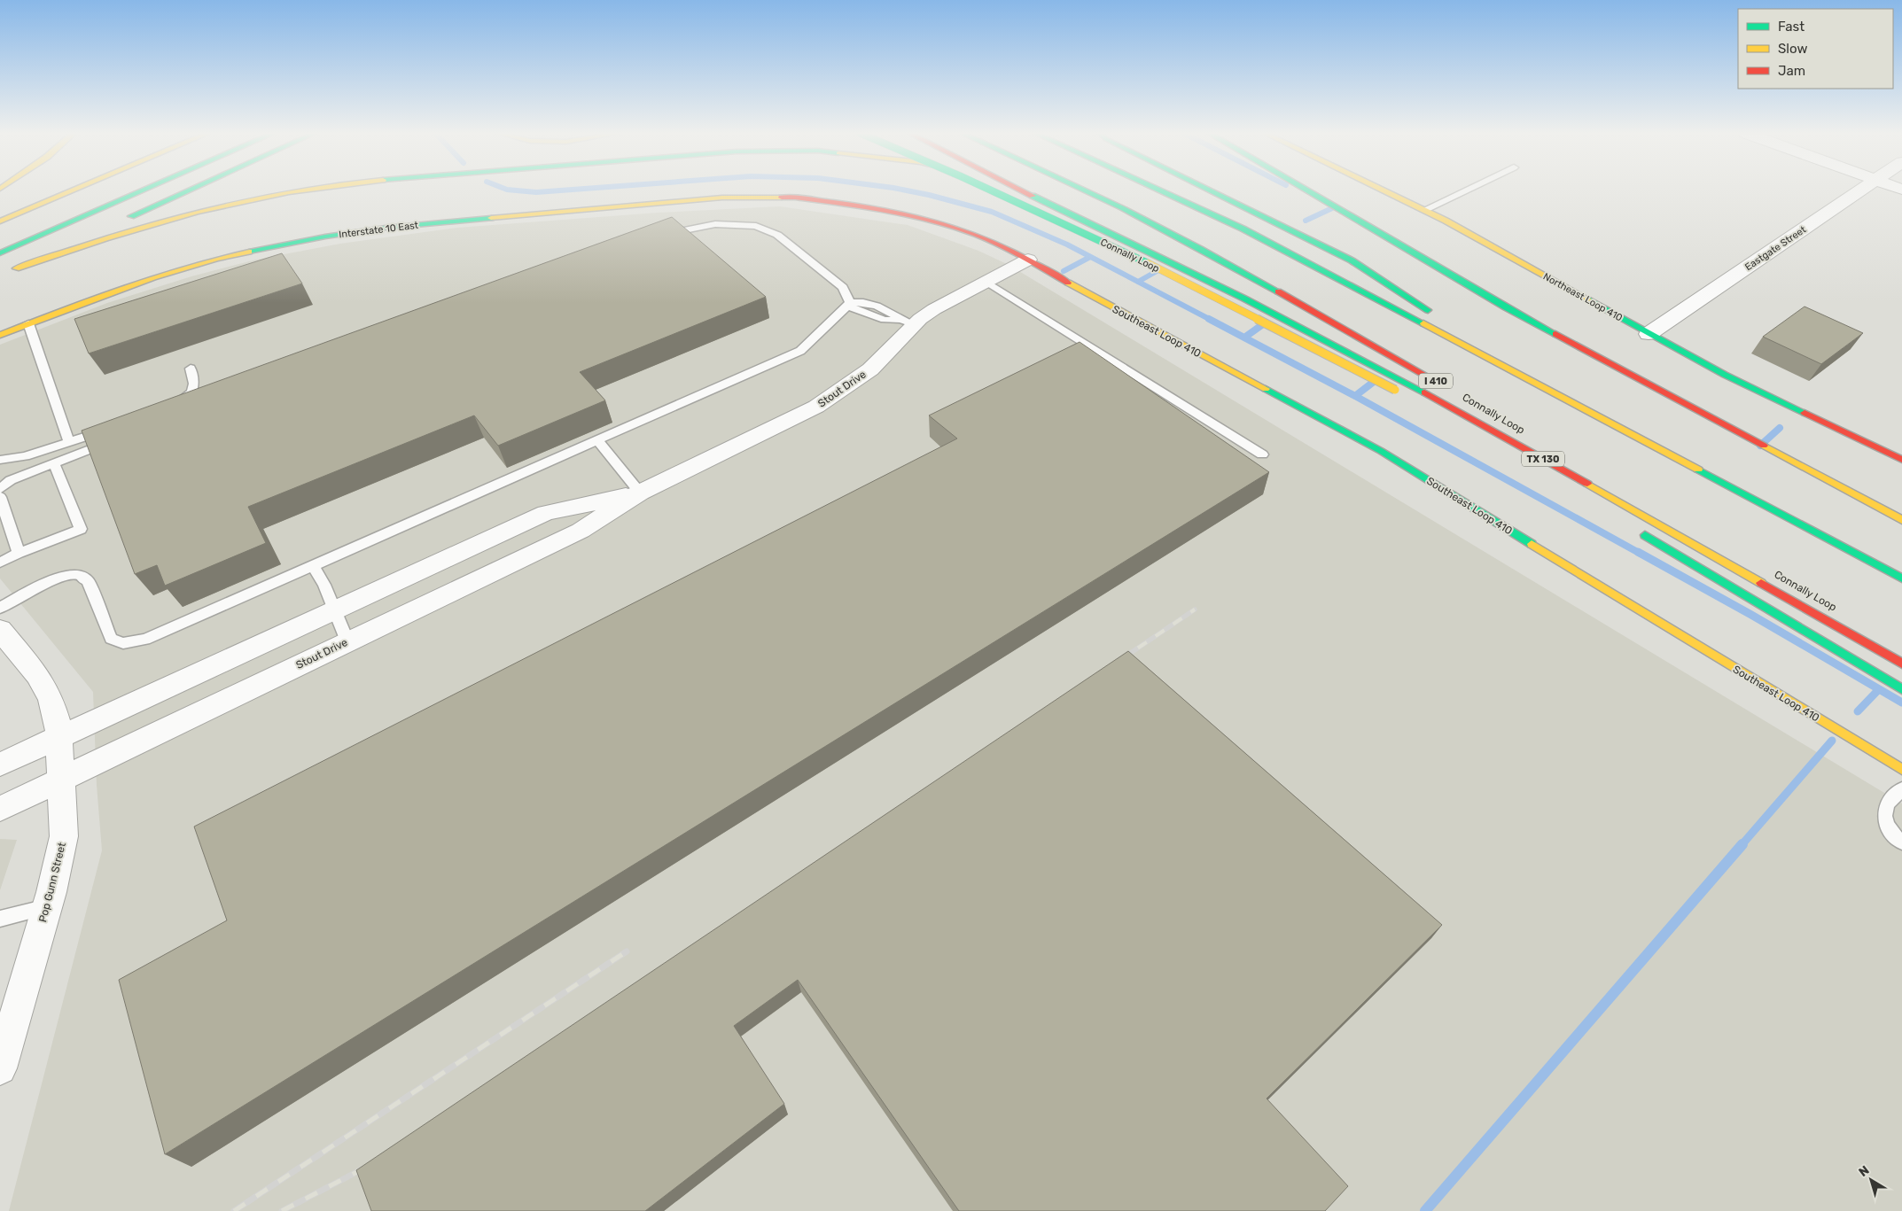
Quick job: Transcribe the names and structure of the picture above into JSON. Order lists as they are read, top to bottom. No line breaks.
{"streets":{"main road":["Interstate 10 East","Connally Loop","Northeast Loop 410","Southeast Loop 410","I 410","TX 130"],"street":["Eastgate Street","Stout Drive","Pop Gunn Street"]},"crossings":[["Interstate 10 East","Southeast Loop 410"],["Interstate 10 East","Stout Drive"],["Eastgate Street","Northeast Loop 410"],["Southeast Loop 410","Stout Drive"],["Stout Drive","Pop Gunn Street"]],"legend":["Fast","Slow","Jam"],"north":"top left"}
